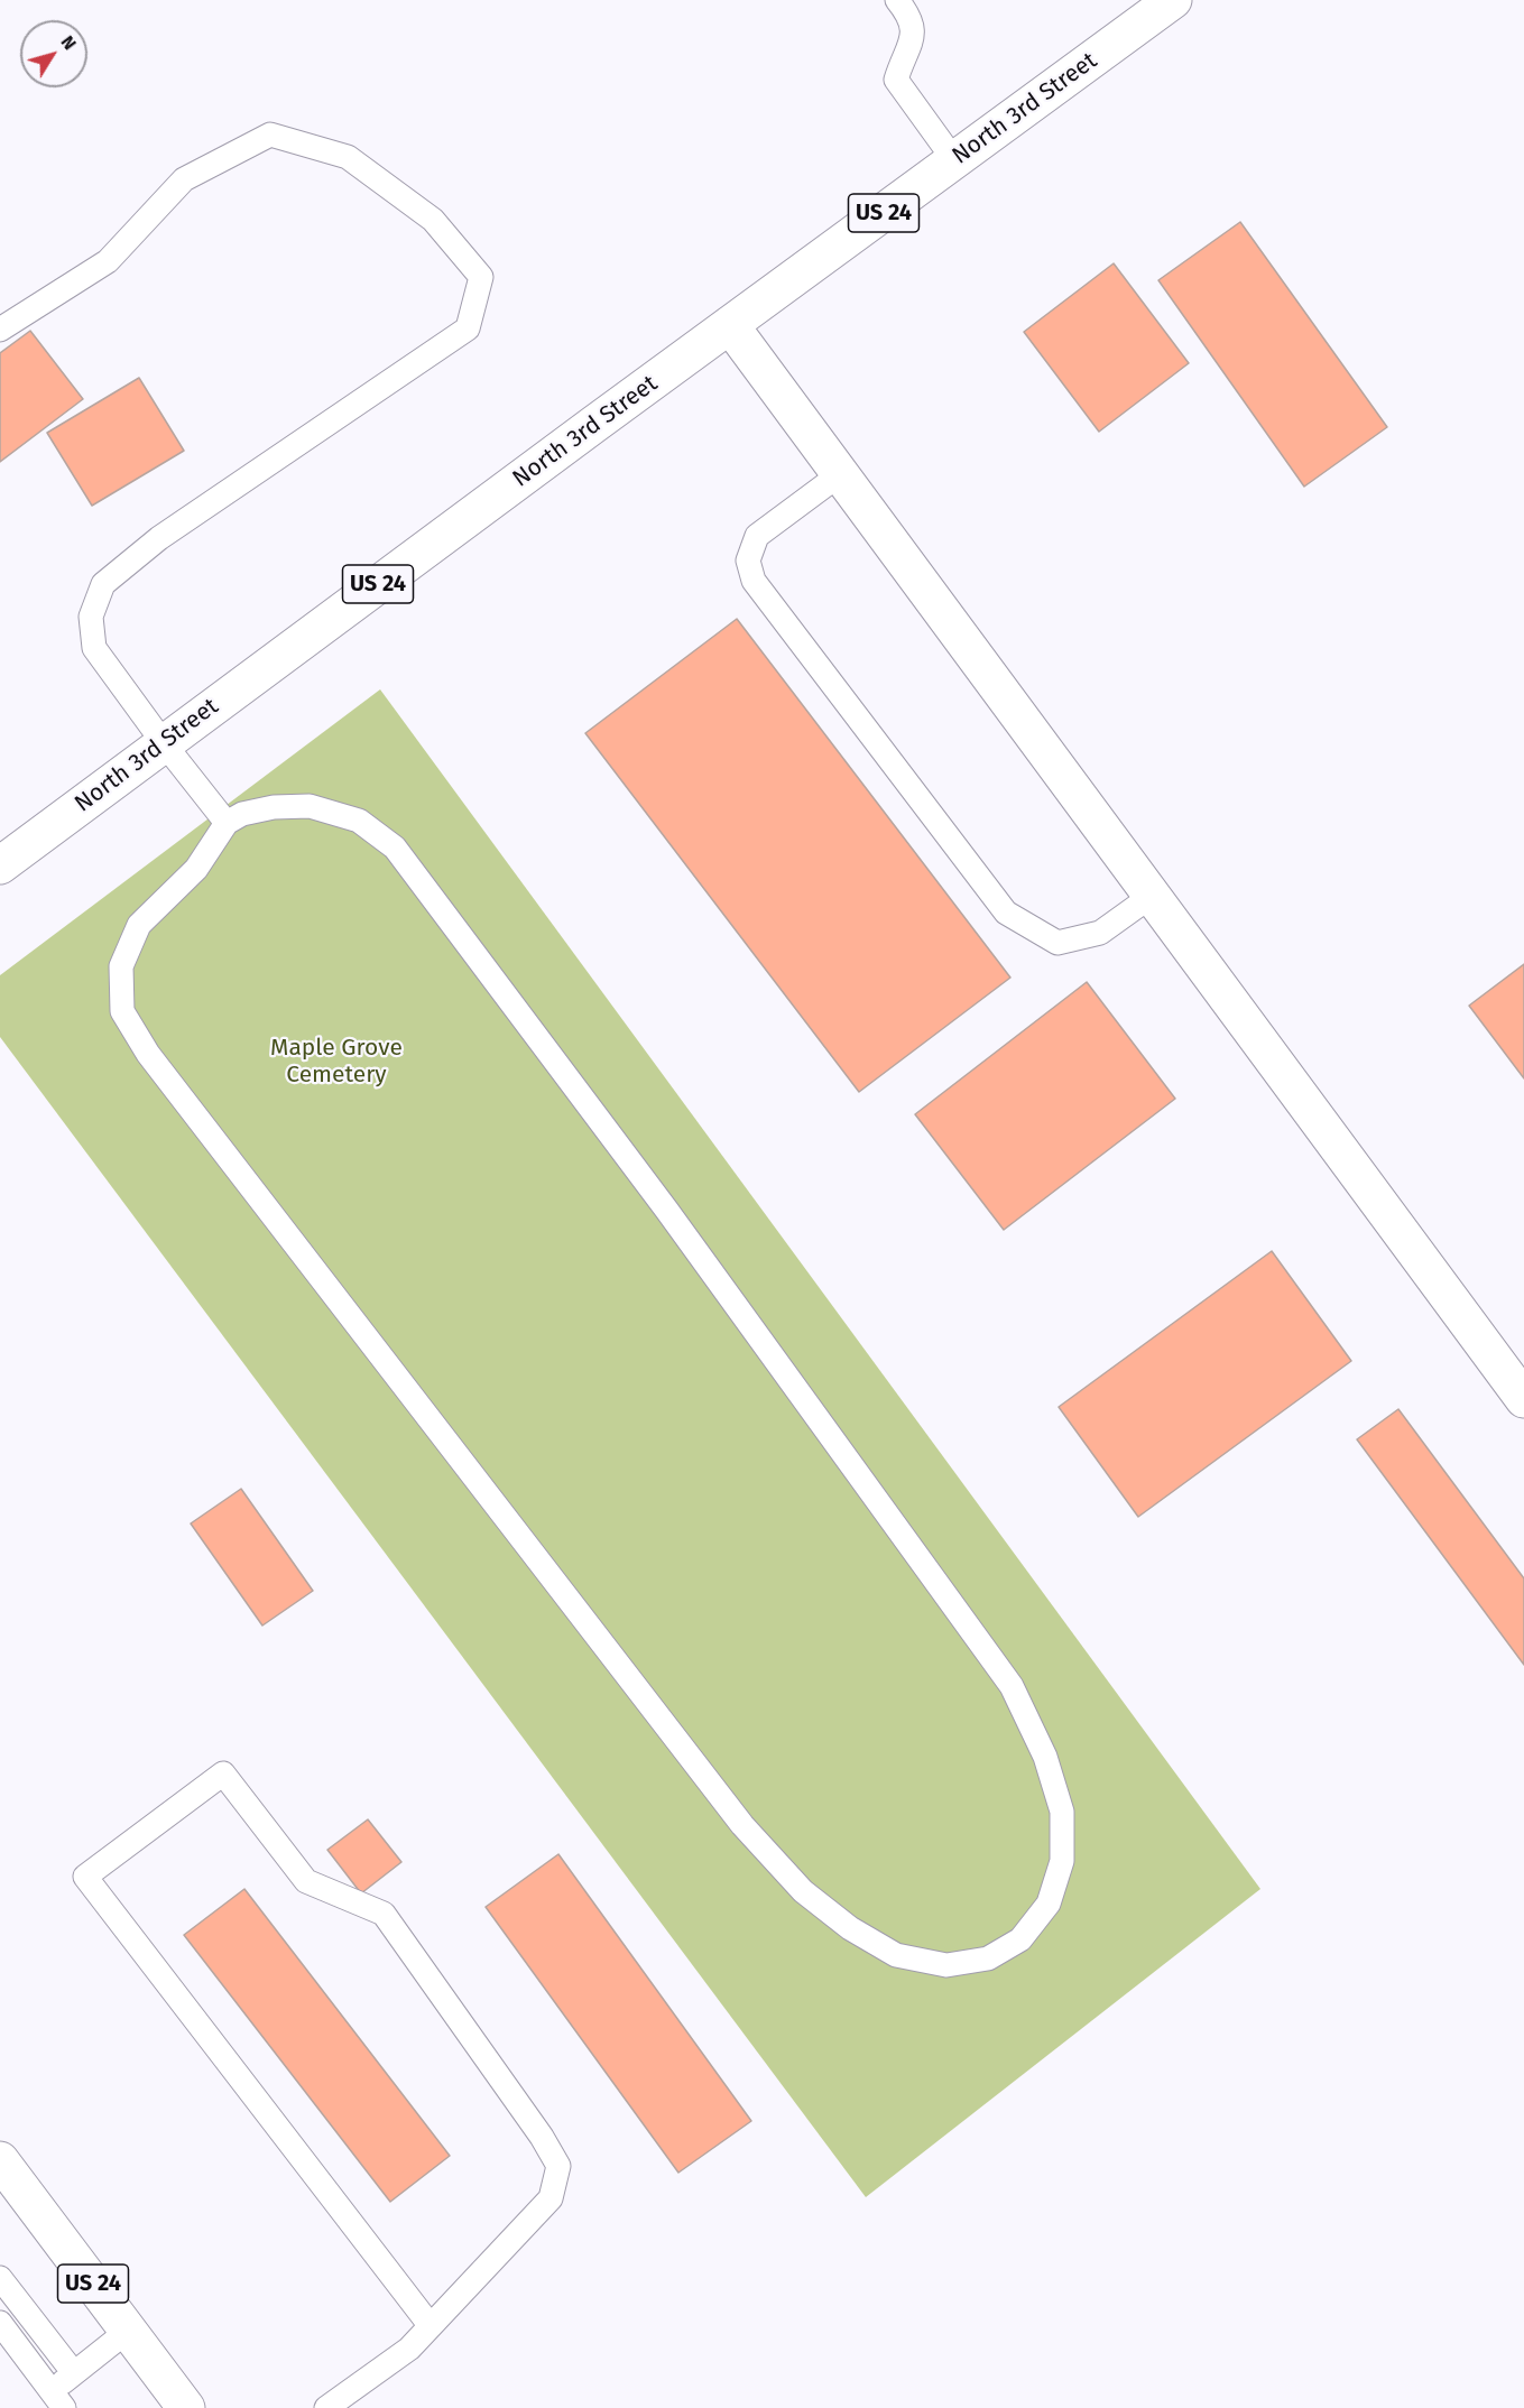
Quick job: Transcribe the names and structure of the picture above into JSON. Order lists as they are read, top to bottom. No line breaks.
{"streets":{"main road":["North 3rd Street","US 24"]},"parks":["Maple Grove Cemetery"],"north":"top right"}
